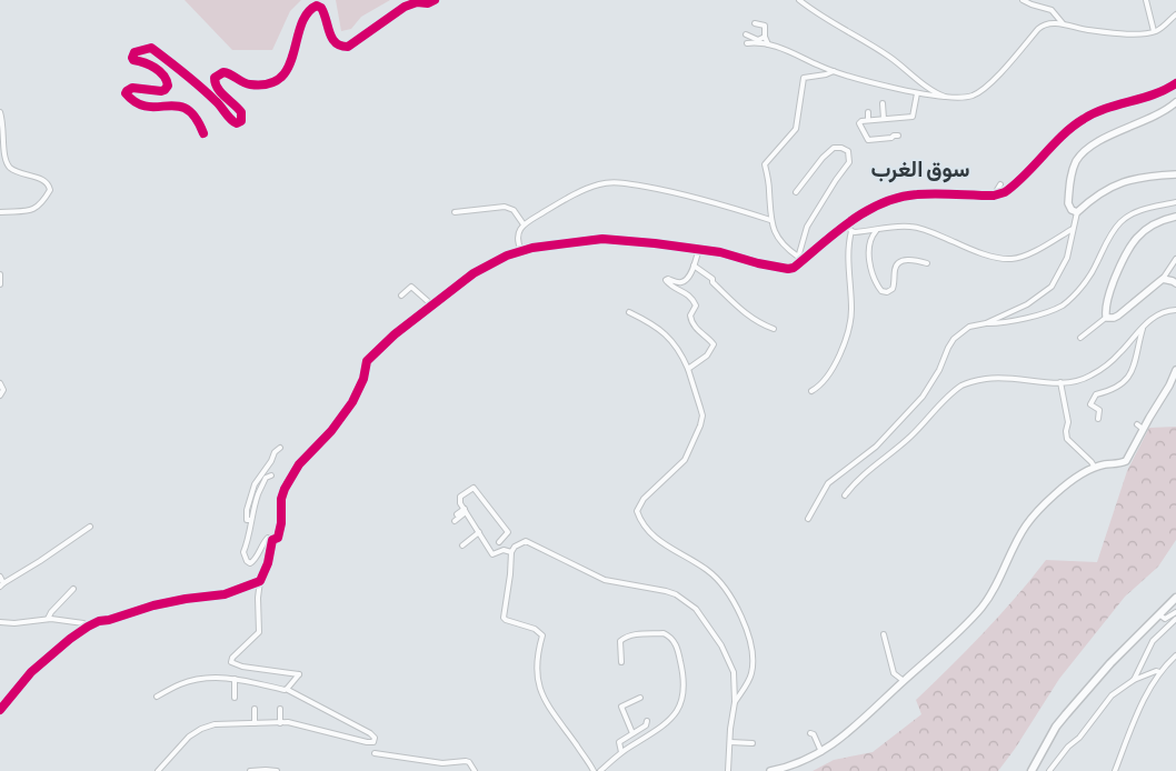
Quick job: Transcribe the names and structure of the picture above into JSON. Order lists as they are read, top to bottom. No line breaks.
{"districts":["سوق الغرب"]}
